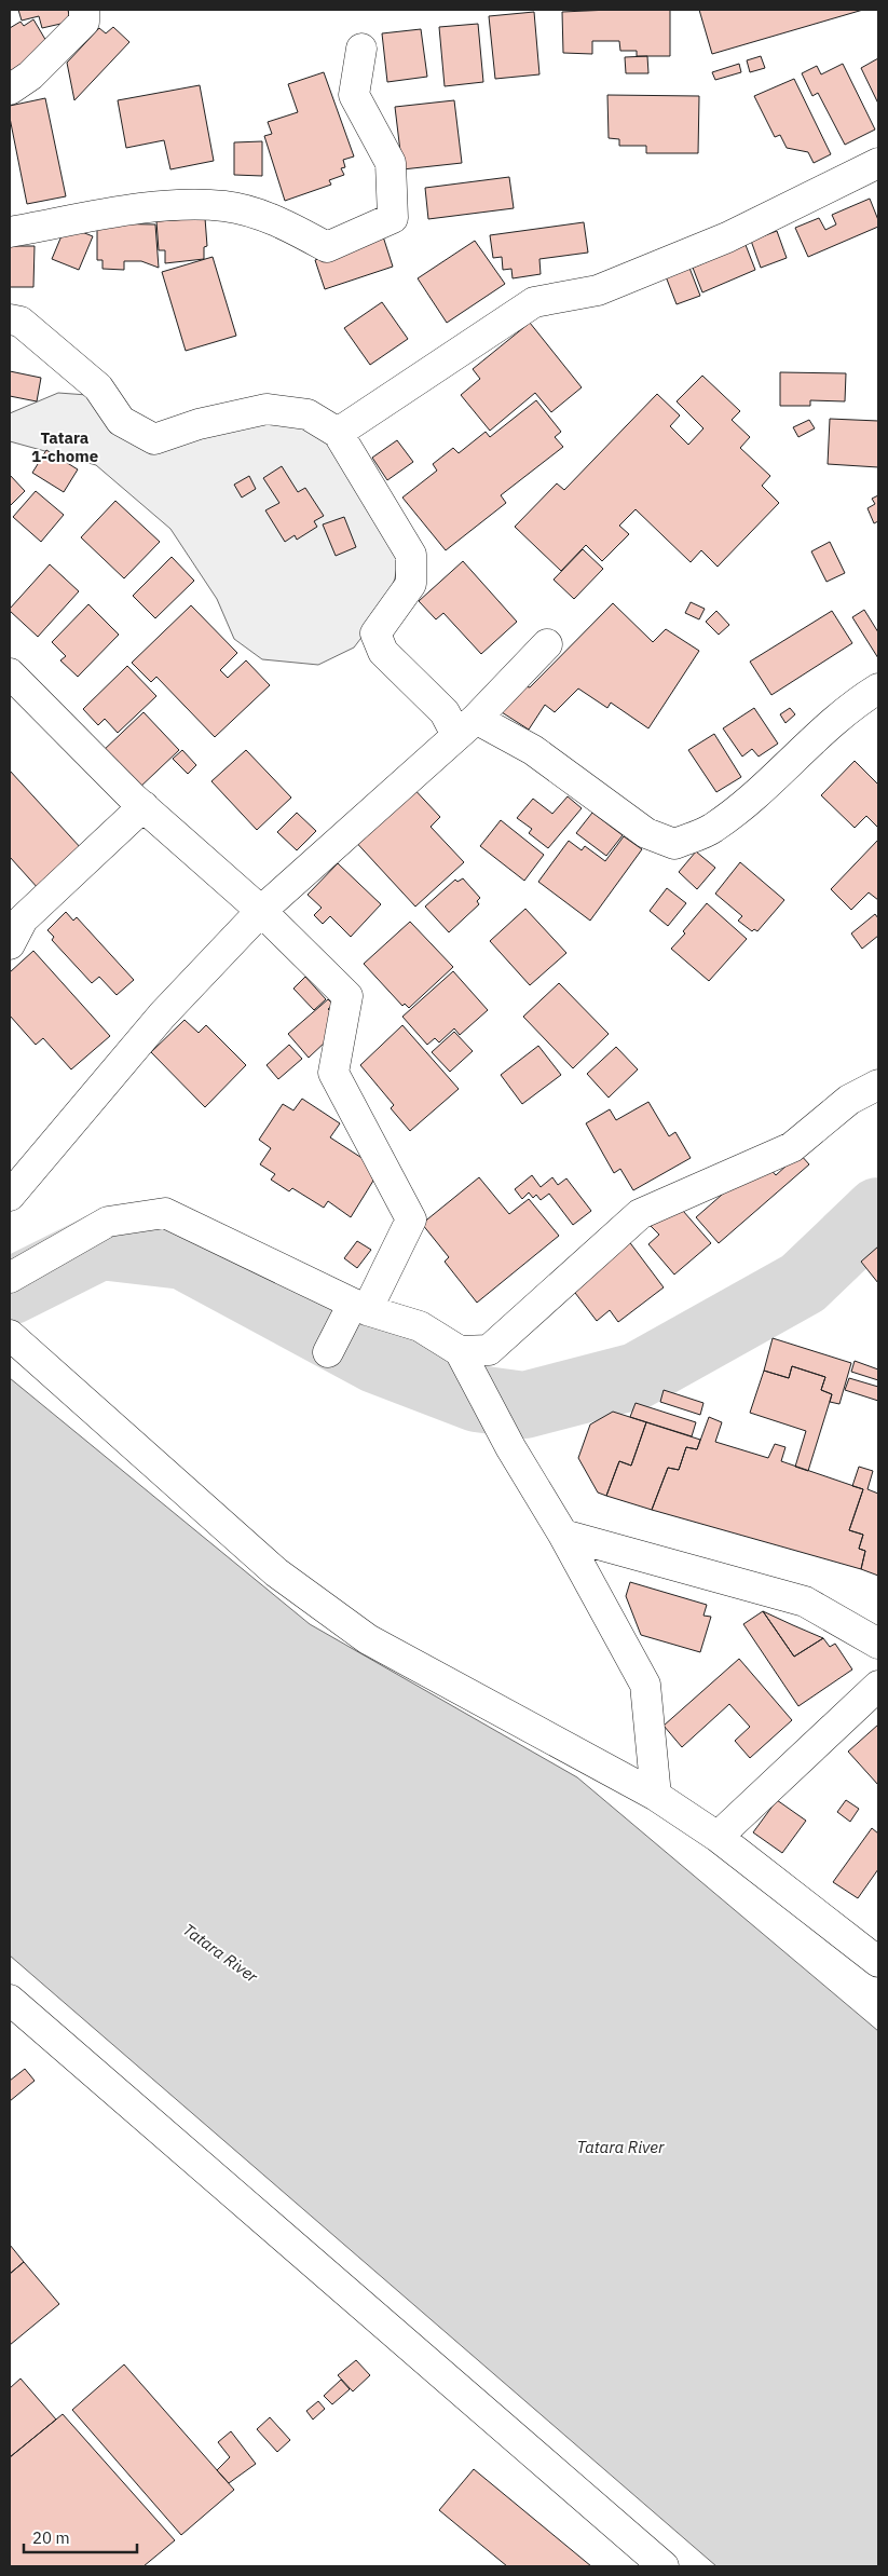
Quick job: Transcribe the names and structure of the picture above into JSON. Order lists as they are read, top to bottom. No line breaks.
{"districts":["Tatara 1-chome"],"water":["Tatara River"],"scale_bar":"20 m"}
